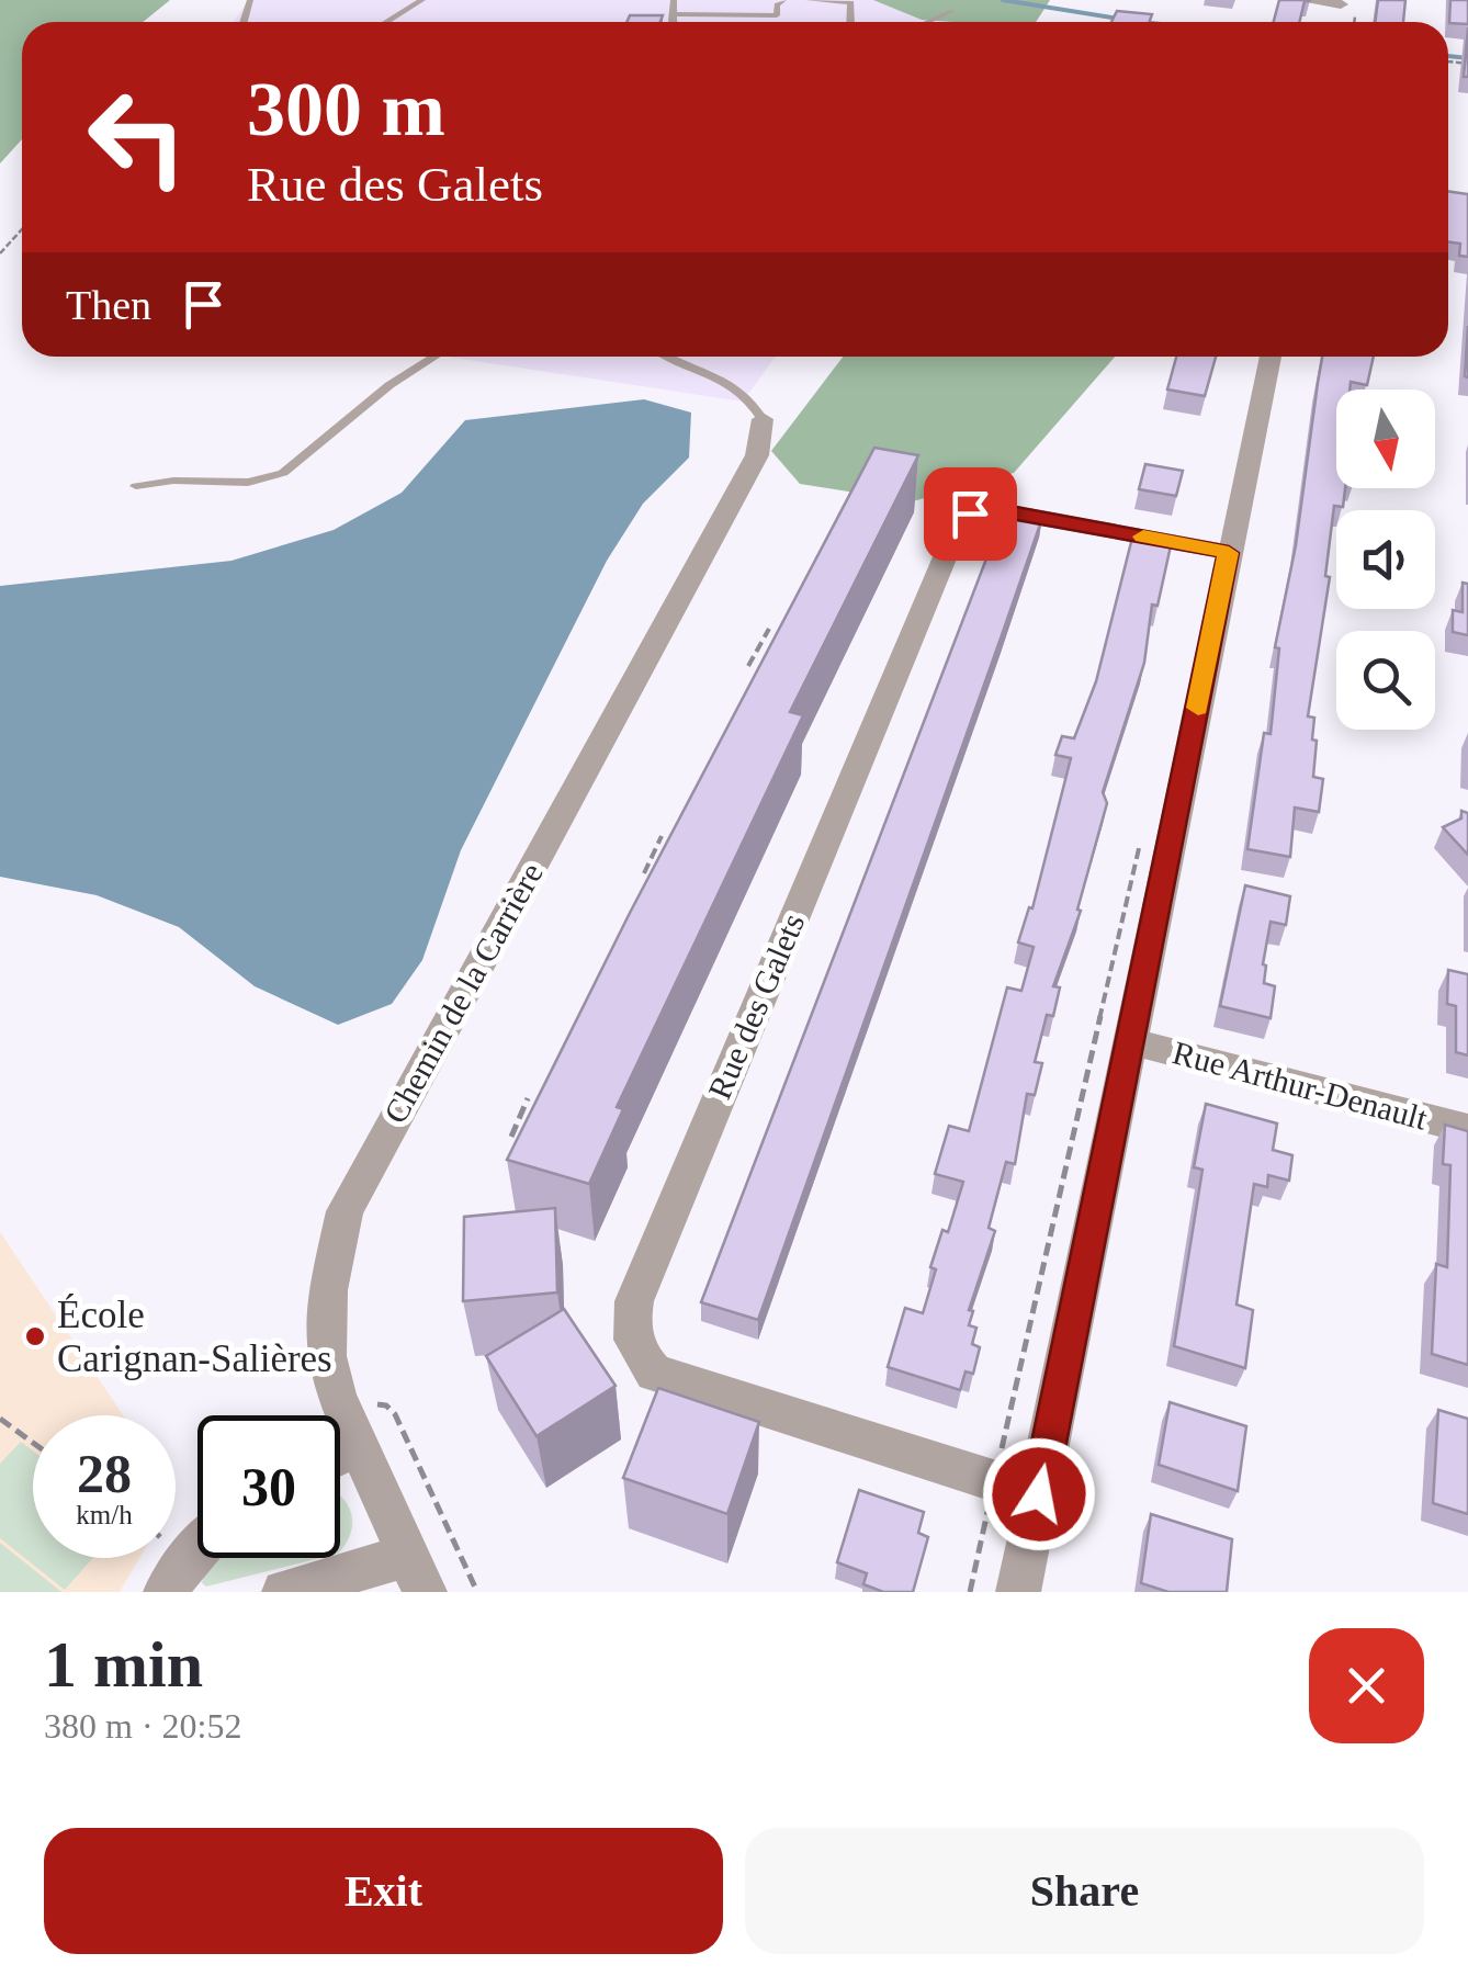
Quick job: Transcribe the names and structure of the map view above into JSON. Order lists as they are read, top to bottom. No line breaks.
{"streets":{"street":["Chemin de la Carrière","Rue des Galets","Rue Arthur-Denault"]},"places":["École Carignan-Salières"],"north":"bottom","page":{"turn":["300 m","Rue des Galets"],"then":"Then","speed":"28 km/h","limit":"30","heading":["1 min","380 m · 20:52"],"buttons":["Exit","Share"]}}
